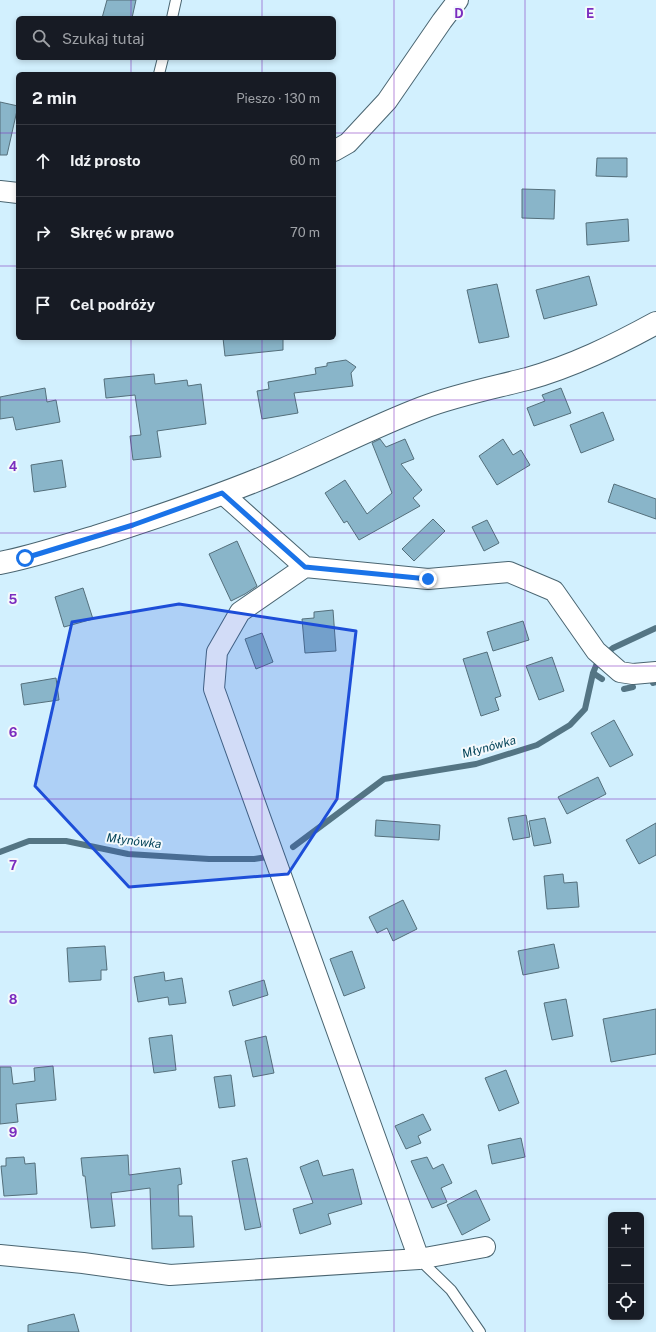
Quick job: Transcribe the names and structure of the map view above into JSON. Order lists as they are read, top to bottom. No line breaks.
{"water":["Młynówka"],"page":{"search":"Szukaj tutaj","heading":["2 min","Pieszo · 130 m"],"list":[["Idź prosto","60 m"],["Skręć w prawo","70 m"],"Cel podróży"],"map_buttons":["+","−"]},"grid":{"columns":["D","E"],"rows":["4","5","6","7","8","9"]}}
